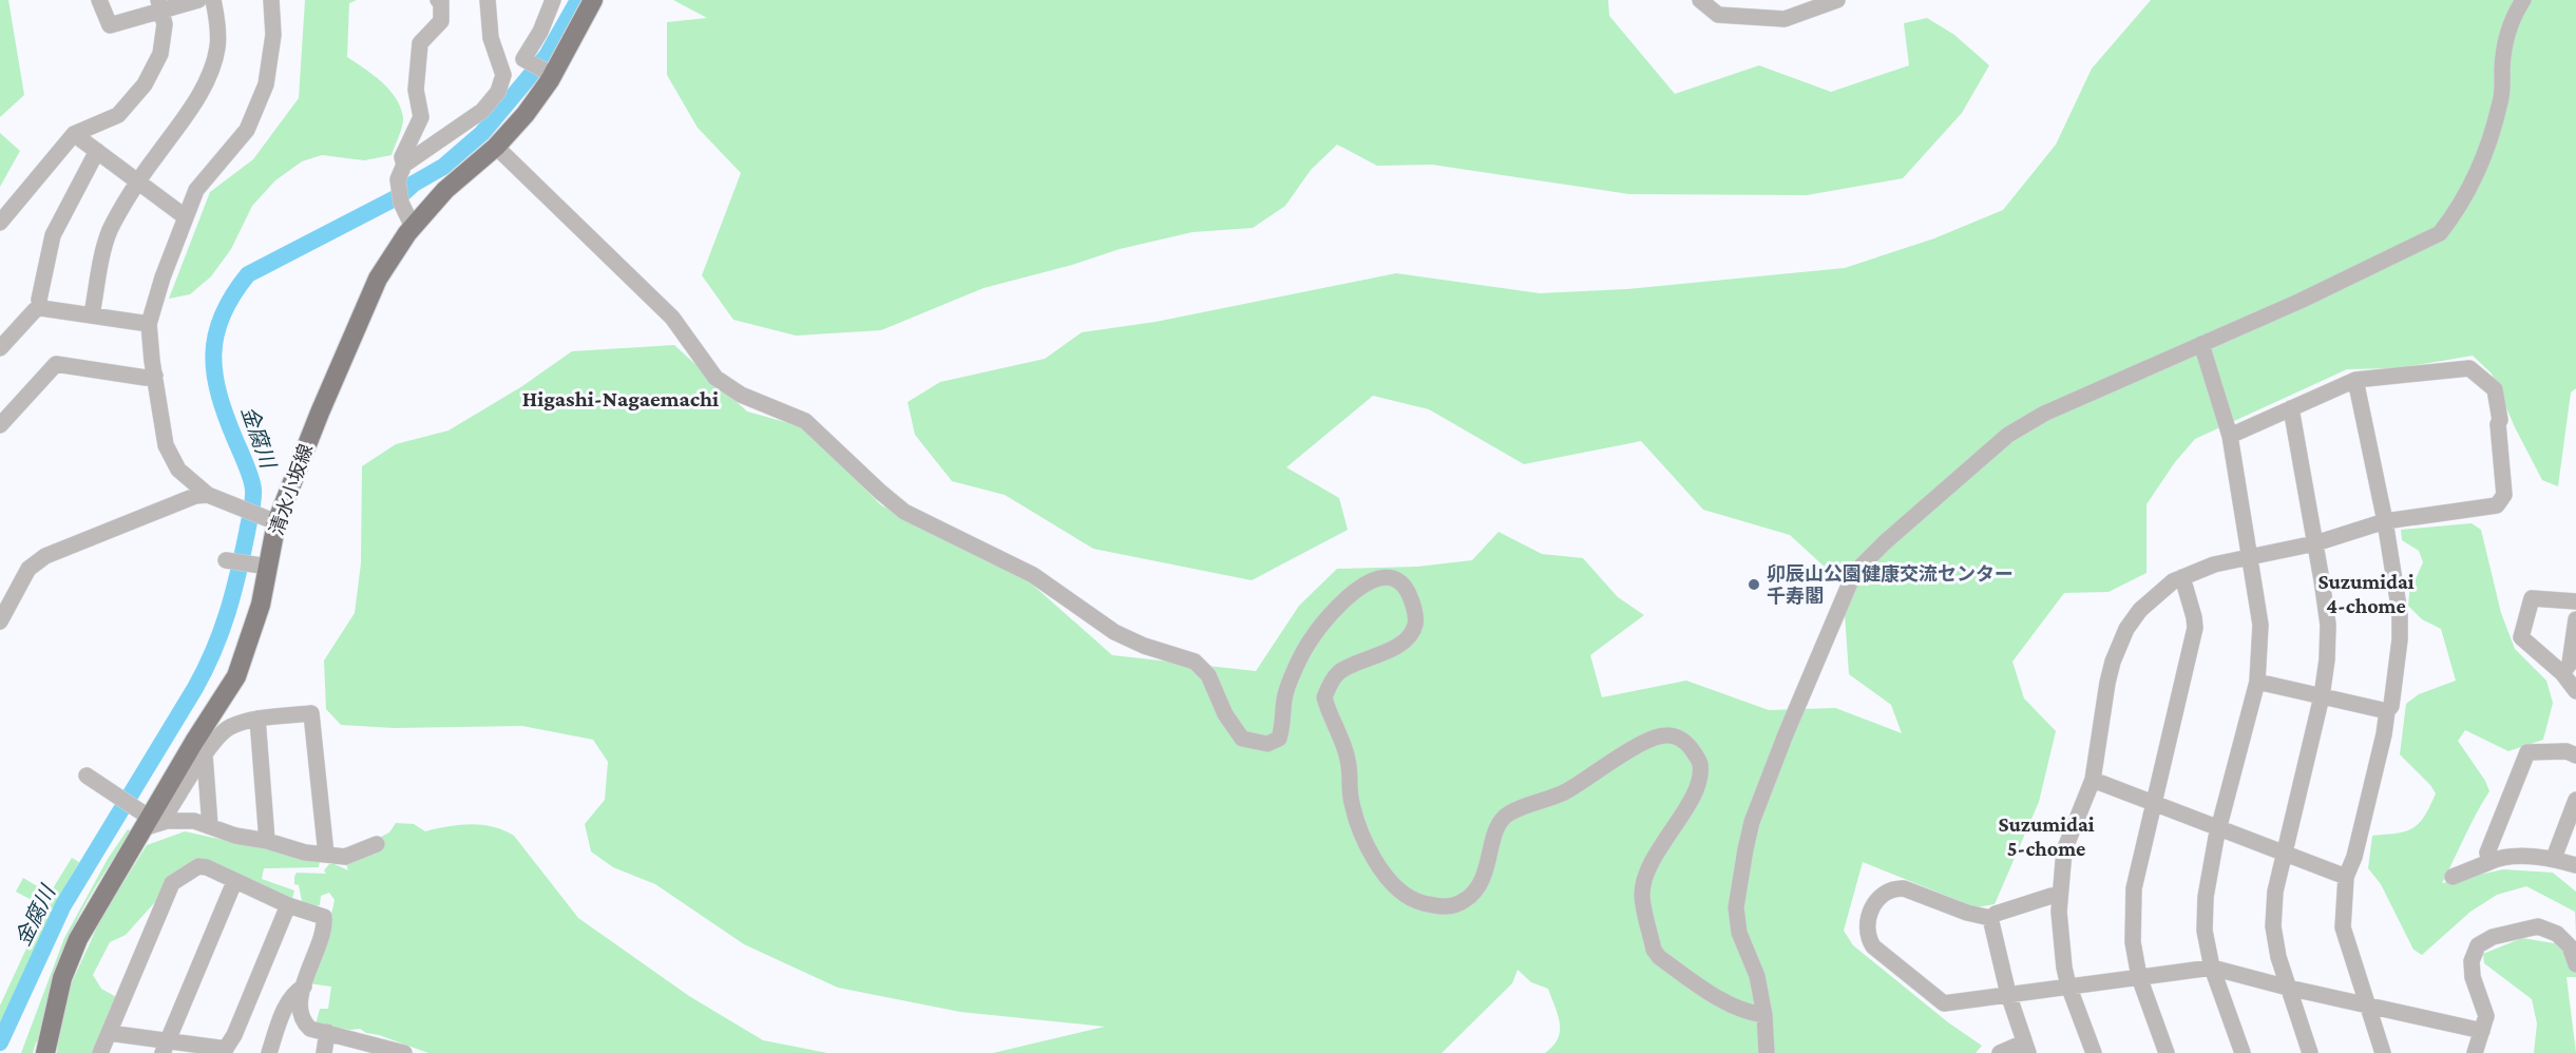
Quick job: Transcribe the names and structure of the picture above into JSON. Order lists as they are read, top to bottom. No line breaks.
{"streets":{"main road":["清水小坂線"]},"districts":["Higashi-Nagaemachi","Suzumidai 4-chome","Suzumidai 5-chome"],"water":["金腐川"],"places":["卯辰山公園健康交流センター 千寿閣"]}
